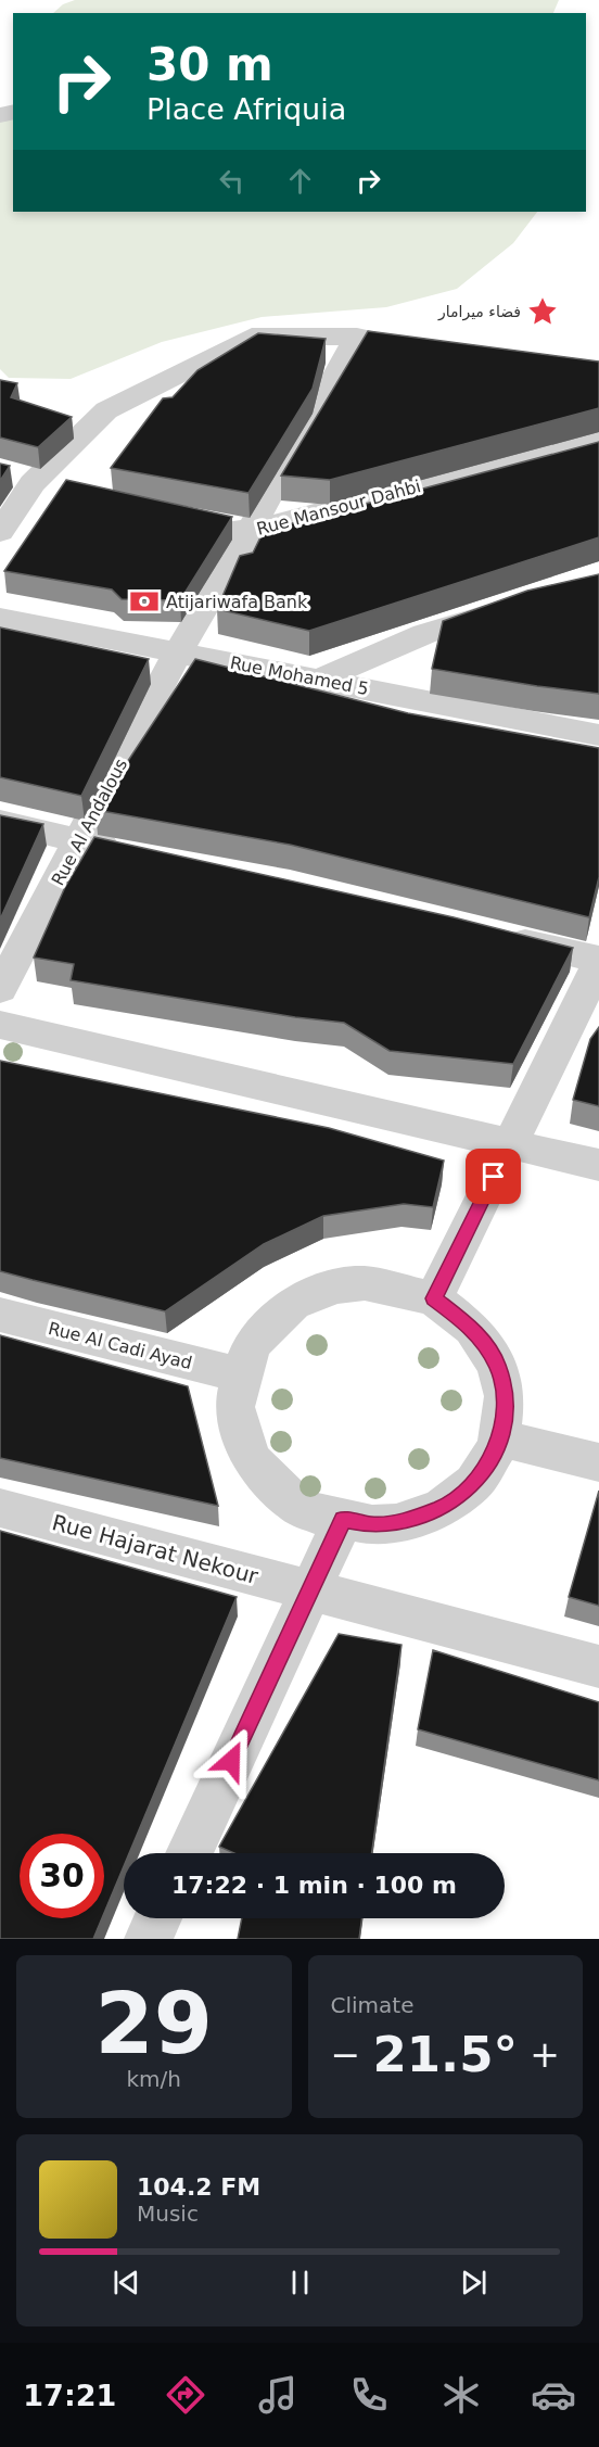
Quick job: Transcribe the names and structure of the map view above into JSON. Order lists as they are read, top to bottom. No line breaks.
{"streets":{"street":["Rue Mansour Dahbi","Rue Mohamed 5","Rue Al Andalous","Rue Al Cadi Ayad","Rue Hajarat Nekour"]},"crossings":[["Rue Mansour Dahbi","Rue Al Andalous"],["Rue Mohamed 5","Rue Al Andalous"]],"places":{"place":["فضاء ميرامار"],"bank":["Atijariwafa Bank"]},"page":{"turn":["30 m","Place Afriquia"],"limit":"30","trip":"17:22 · 1 min · 100 m","tile":[["29","km/h"],"Climate"],"heat":["−","21.5°","+"],"song":["104.2 FM","Music"],"tabs":"17:21"}}
